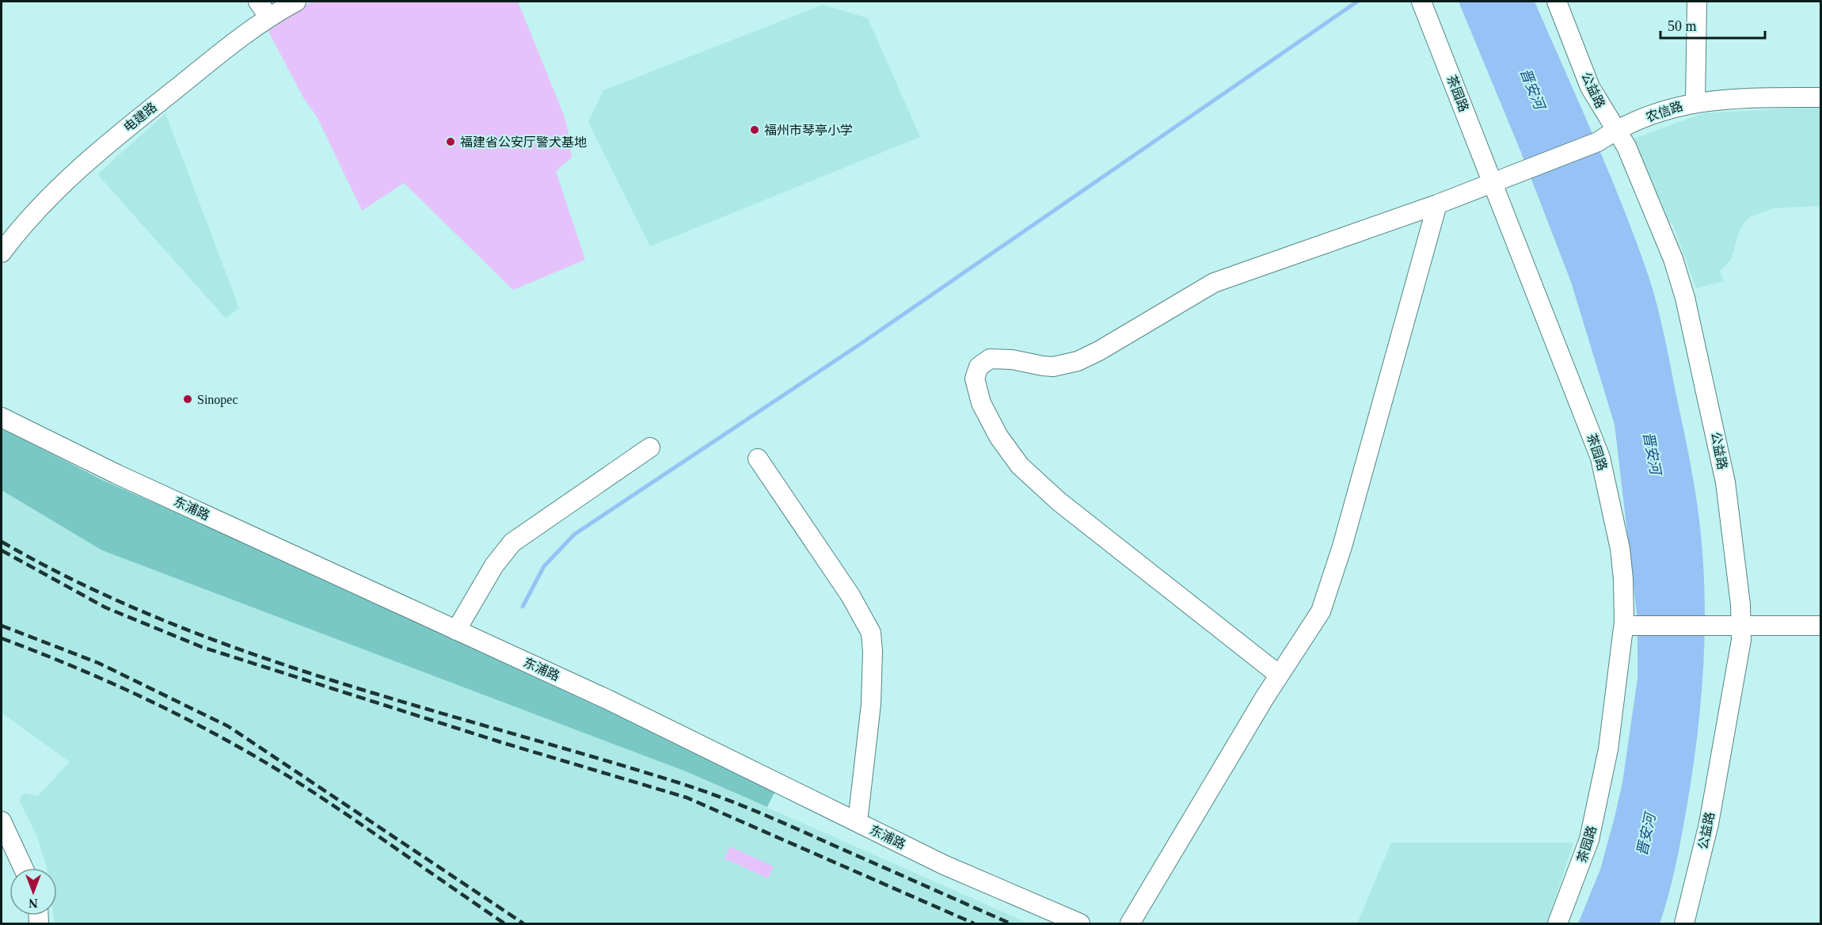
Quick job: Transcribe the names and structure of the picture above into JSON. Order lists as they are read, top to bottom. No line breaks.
{"streets":{"street":["公益路","茶园路","农信路","电建路","东浦路"]},"crossings":[["公益路","农信路"],["茶园路","农信路"]],"water":["晋安河"],"places":["福州市琴亭小学","福建省公安厅警犬基地","Sinopec"],"scale_bar":"50 m","north":"bottom"}
